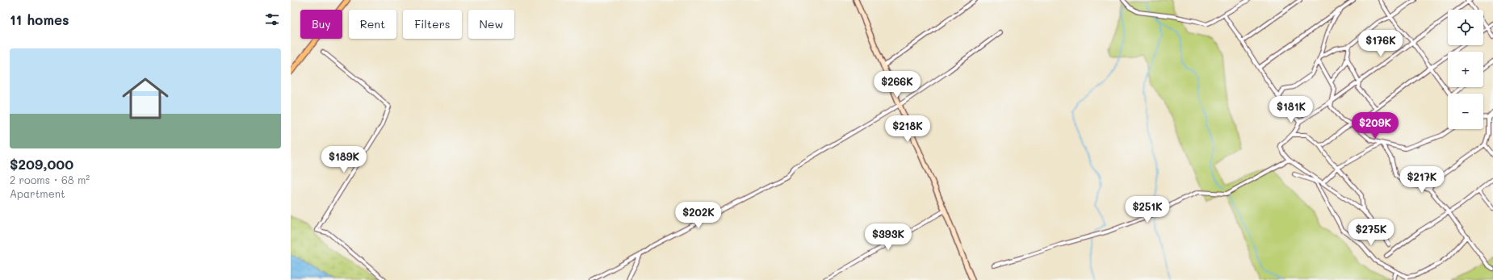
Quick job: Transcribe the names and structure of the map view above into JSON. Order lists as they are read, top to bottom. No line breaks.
{"page":{"heading":"11 homes","map_buttons":["+","−"],"chip":["Buy","Rent","Filters","New"],"price":["$176K","$266K","$181K","$209K","$218K","$189K","$217K","$251K","$202K","$275K","$393K"],"list":[{"name":"$209,000","note":"2 rooms · 68 m² · Apartment"}]}}
